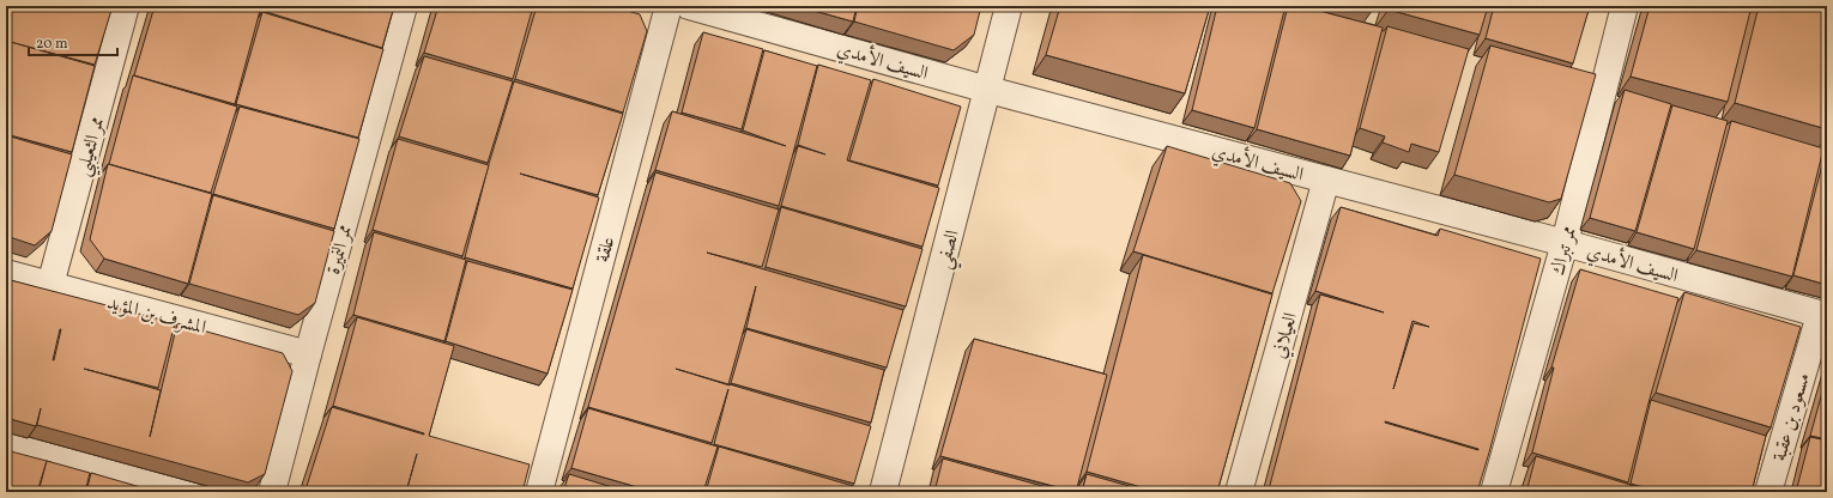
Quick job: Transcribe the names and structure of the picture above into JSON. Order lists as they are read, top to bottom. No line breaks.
{"streets":{"street":["السيف الأمدي","ممر الثعيلبي","ممر النميرة","علقة","الصفي","ممر تبراك","المشرف بن المؤيد","العيلاني","مسعود بن عقبة"]},"crossings":[["السيف الأمدي","الصفي"],["السيف الأمدي","ممر تبراك"],["السيف الأمدي","العيلاني"],["السيف الأمدي","مسعود بن عقبة"],["ممر الثعيلبي","المشرف بن المؤيد"],["ممر النميرة","المشرف بن المؤيد"]],"scale_bar":"20 m"}
